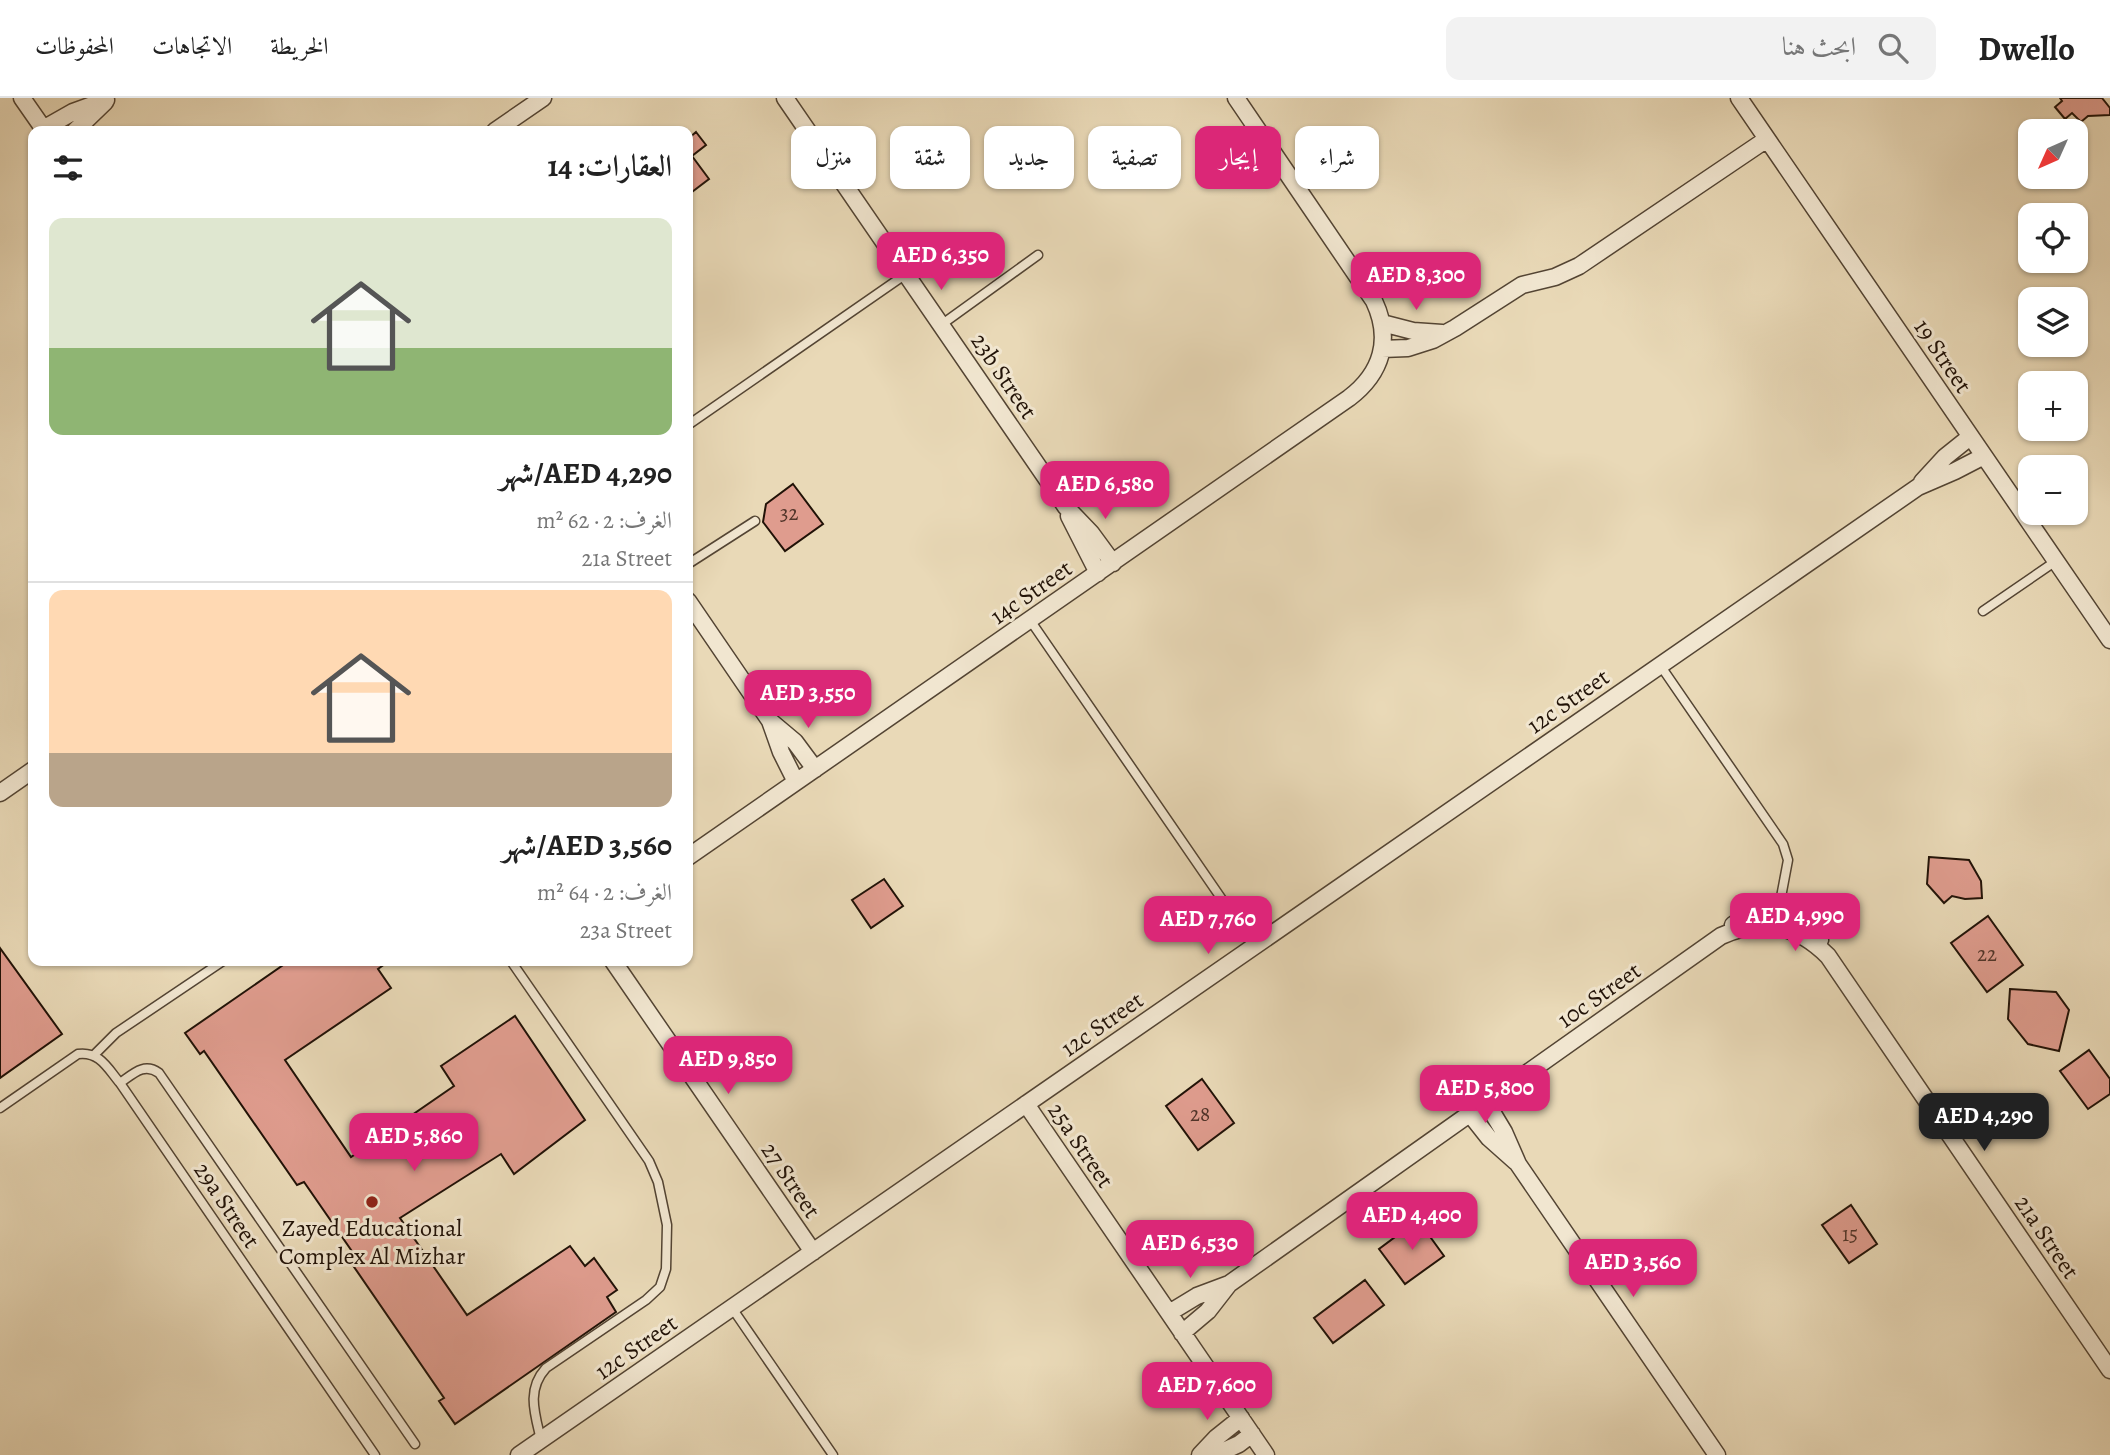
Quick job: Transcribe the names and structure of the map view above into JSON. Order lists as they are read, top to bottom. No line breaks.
{"streets":{"street":["19 Street","23b Street","14c Street","12c Street","10c Street","25a Street","27 Street","21a Street"],"lane":["29a Street"]},"crossings":[["19 Street","12c Street"],["23b Street","14c Street"],["12c Street","25a Street"],["12c Street","27 Street"],["10c Street","25a Street"],["10c Street","21a Street"]],"places":["Zayed Educational Complex Al Mizhar"],"house_numbers":["32","22","28","15"],"north":"bottom left","page":{"header":"Dwello","search":"ابحث هنا","nav":["الخريطة","الاتجاهات","المحفوظات"],"map_buttons":["+","−"],"chip":["شراء","إيجار","تصفية","جديد","شقة","منزل"],"heading":"العقارات: 14","list":[{"name":"AED 4,290/شهر","note":"الغرف: 2 · 62 m² · 21a Street"},{"name":"AED 3,560/شهر","note":"الغرف: 2 · 64 m² · 23a Street"}],"price":["AED 6,350","AED 8,300","AED 6,580","AED 3,550","AED 4,990","AED 7,760","AED 9,850","AED 5,800","AED 4,290","AED 5,860","AED 4,400","AED 6,530","AED 3,560","AED 7,600"]}}
